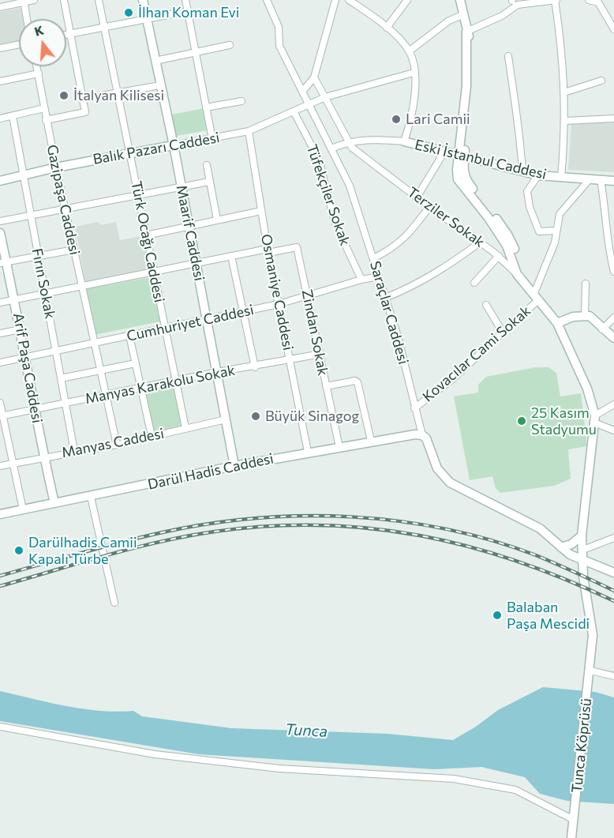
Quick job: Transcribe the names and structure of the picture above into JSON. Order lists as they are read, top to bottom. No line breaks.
{"streets":{"street":["Balık Pazarı Caddesi","Eski İstanbul Caddesi","Tüfekçiler Sokak","Gazipaşa Caddesi","Terziler Sokak","Maarif Caddesi","Türk Ocağı Caddesi","Fırın Sokak","Osmaniye Caddesi","Saraçlar Caddesi","Cumhuriyet Caddesi","Zindan Sokak","Kovacılar Cami Sokak","Arif Paşa Caddesi","Manyas Karakolu Sokak","Manyas Caddesi","Darül Hadis Caddesi","Tunca Köprüsü"]},"crossings":[["Balık Pazarı Caddesi","Tüfekçiler Sokak"],["Balık Pazarı Caddesi","Gazipaşa Caddesi"],["Balık Pazarı Caddesi","Maarif Caddesi"],["Balık Pazarı Caddesi","Türk Ocağı Caddesi"],["Balık Pazarı Caddesi","Fırın Sokak"],["Balık Pazarı Caddesi","Osmaniye Caddesi"],["Balık Pazarı Caddesi","Saraçlar Caddesi"],["Tüfekçiler Sokak","Cumhuriyet Caddesi"],["Gazipaşa Caddesi","Cumhuriyet Caddesi"],["Gazipaşa Caddesi","Manyas Karakolu Sokak"],["Gazipaşa Caddesi","Manyas Caddesi"],["Terziler Sokak","Kovacılar Cami Sokak"],["Terziler Sokak","Tunca Köprüsü"],["Maarif Caddesi","Cumhuriyet Caddesi"],["Maarif Caddesi","Manyas Karakolu Sokak"],["Maarif Caddesi","Manyas Caddesi"],["Maarif Caddesi","Darül Hadis Caddesi"],["Türk Ocağı Caddesi","Cumhuriyet Caddesi"],["Türk Ocağı Caddesi","Manyas Karakolu Sokak"],["Türk Ocağı Caddesi","Manyas Caddesi"],["Fırın Sokak","Cumhuriyet Caddesi"],["Fırın Sokak","Manyas Karakolu Sokak"],["Fırın Sokak","Manyas Caddesi"],["Osmaniye Caddesi","Cumhuriyet Caddesi"],["Osmaniye Caddesi","Zindan Sokak"],["Osmaniye Caddesi","Manyas Karakolu Sokak"],["Osmaniye Caddesi","Darül Hadis Caddesi"],["Saraçlar Caddesi","Cumhuriyet Caddesi"],["Saraçlar Caddesi","Kovacılar Cami Sokak"],["Saraçlar Caddesi","Darül Hadis Caddesi"],["Saraçlar Caddesi","Tunca Köprüsü"],["Cumhuriyet Caddesi","Zindan Sokak"],["Cumhuriyet Caddesi","Arif Paşa Caddesi"],["Zindan Sokak","Manyas Karakolu Sokak"],["Zindan Sokak","Darül Hadis Caddesi"],["Arif Paşa Caddesi","Manyas Karakolu Sokak"],["Arif Paşa Caddesi","Manyas Caddesi"],["Arif Paşa Caddesi","Darül Hadis Caddesi"]],"water":["Tunca"],"places":["İlhan Koman Evi","İtalyan Kilisesi","Lari Camii","Büyük Sinagog","25 Kasım Stadyumu","Darülhadis Camii Kapalı Türbe","Balaban Paşa Mescidi"],"north":"top"}
